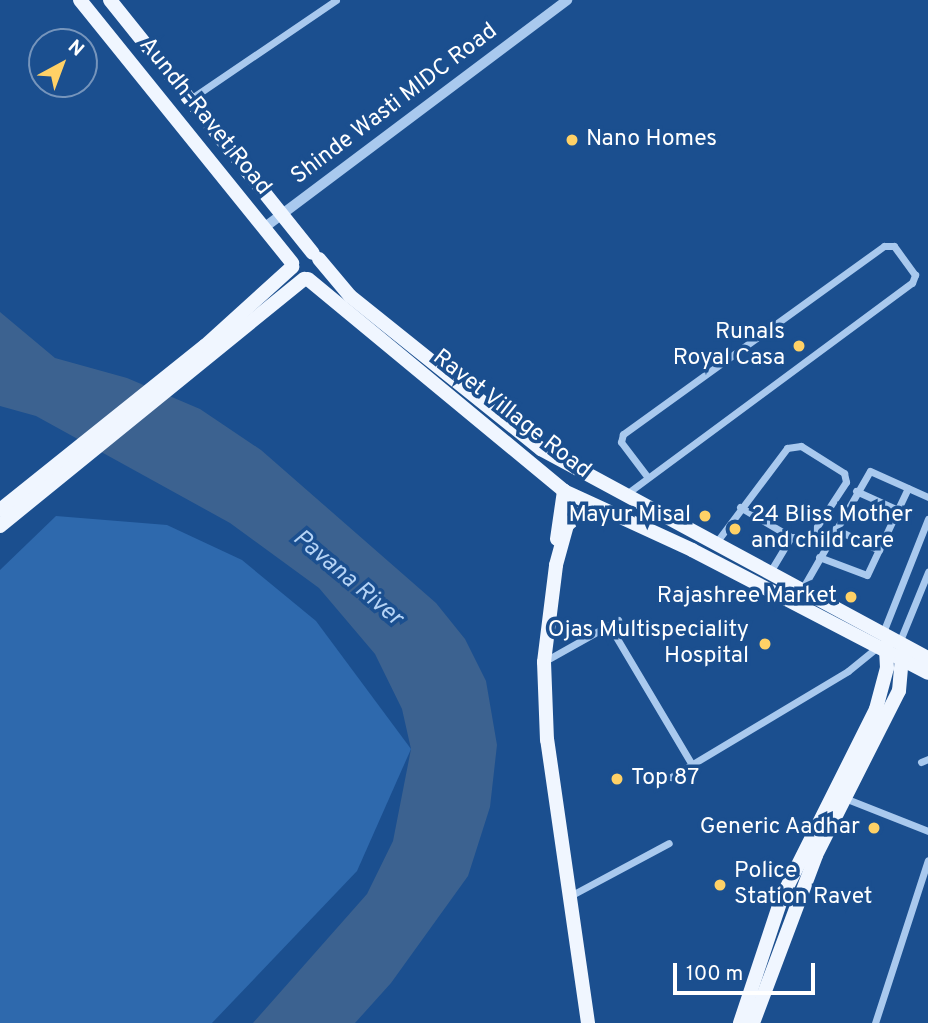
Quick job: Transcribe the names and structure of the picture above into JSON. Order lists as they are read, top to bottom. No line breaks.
{"streets":{"main road":["Aundh-Ravet Road","Ravet Village Road"],"street":["Shinde Wasti MIDC Road"]},"crossings":[["Shinde Wasti MIDC Road","Aundh-Ravet Road"],["Aundh-Ravet Road","Ravet Village Road"]],"water":["Pavana River"],"places":["Nano Homes","Runals Royal Casa","Mayur Misal","24 Bliss Mother and child care","Rajashree Market","Ojas Multispeciality Hospital","Top 87","Generic Aadhar","Police Station Ravet"],"scale_bar":"100 m","north":"top right"}
